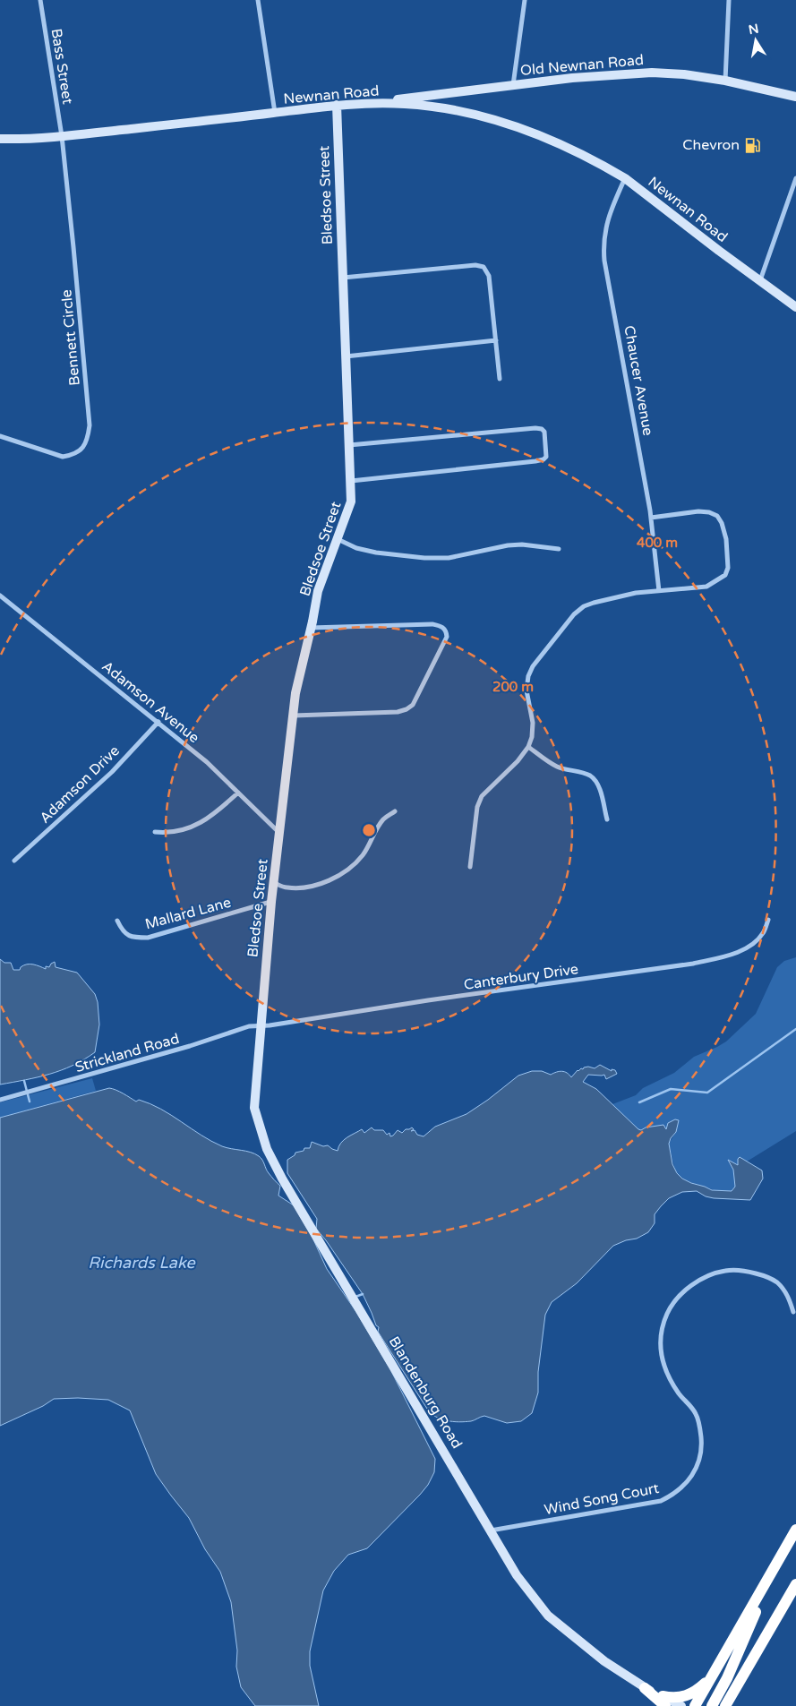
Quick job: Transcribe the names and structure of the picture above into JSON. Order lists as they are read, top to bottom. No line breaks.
{"streets":{"street":["Old Newnan Road","Bass Street","Newnan Road","Bledsoe Street","Bennett Circle","Chaucer Avenue","Adamson Avenue","Adamson Drive","Mallard Lane","Canterbury Drive","Strickland Road","Blandenburg Road","Wind Song Court"]},"crossings":[["Old Newnan Road","Newnan Road"],["Bass Street","Newnan Road"],["Bass Street","Bennett Circle"],["Newnan Road","Bledsoe Street"],["Newnan Road","Bennett Circle"],["Newnan Road","Chaucer Avenue"],["Bledsoe Street","Adamson Avenue"],["Bledsoe Street","Mallard Lane"],["Bledsoe Street","Canterbury Drive"],["Bledsoe Street","Strickland Road"],["Bledsoe Street","Blandenburg Road"],["Adamson Avenue","Adamson Drive"],["Canterbury Drive","Strickland Road"],["Canterbury Drive","Blandenburg Road"],["Strickland Road","Blandenburg Road"],["Blandenburg Road","Wind Song Court"]],"water":["Richards Lake"],"places":{"fuel station":["Chevron"]},"north":"top","rings":["400 m","200 m"]}
